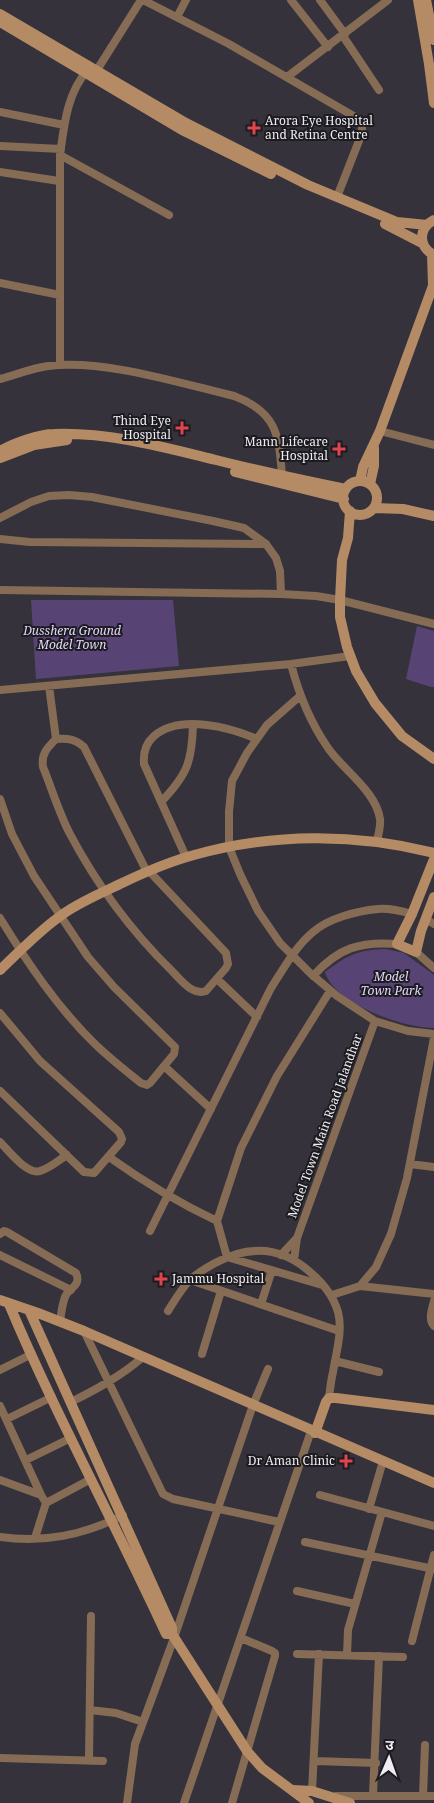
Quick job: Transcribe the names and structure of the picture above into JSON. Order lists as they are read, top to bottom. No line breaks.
{"streets":{"street":["Model Town Main Road Jalandhar"]},"parks":["Dusshera Ground Model Town","Model Town Park"],"places":{"health":["Arora Eye Hospital and Retina Centre","Thind Eye Hospital","Mann Lifecare Hospital","Jammu Hospital","Dr Aman Clinic"]},"north":"top"}
